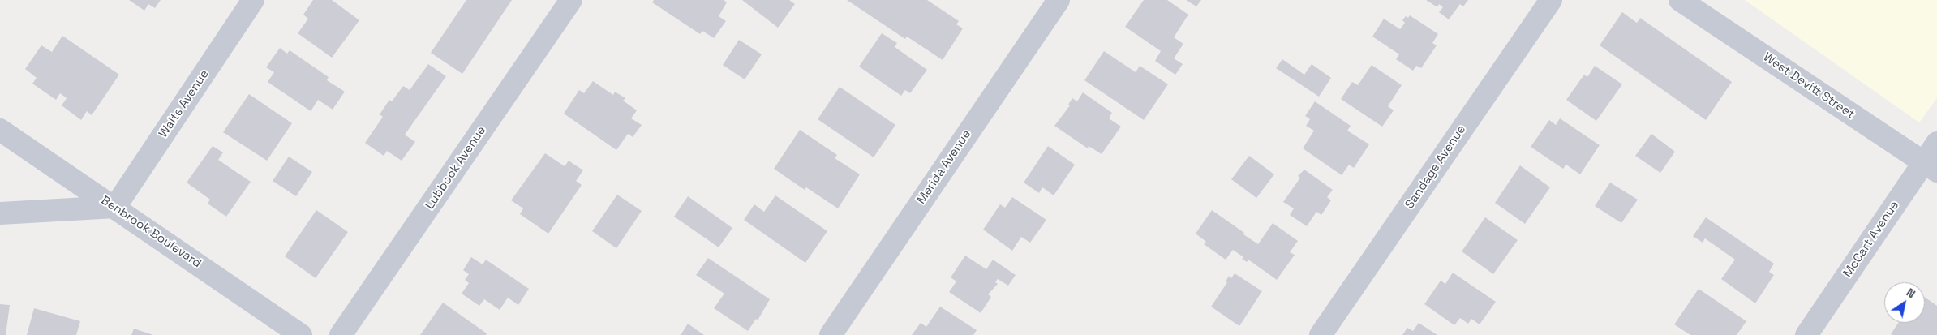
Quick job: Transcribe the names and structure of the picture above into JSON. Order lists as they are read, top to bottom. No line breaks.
{"streets":{"street":["West Devitt Street","Waits Avenue","Merida Avenue","Sandage Avenue","Lubbock Avenue","Benbrook Boulevard","McCart Avenue"]},"crossings":[["West Devitt Street","McCart Avenue"],["Waits Avenue","Benbrook Boulevard"]],"north":"top right"}
